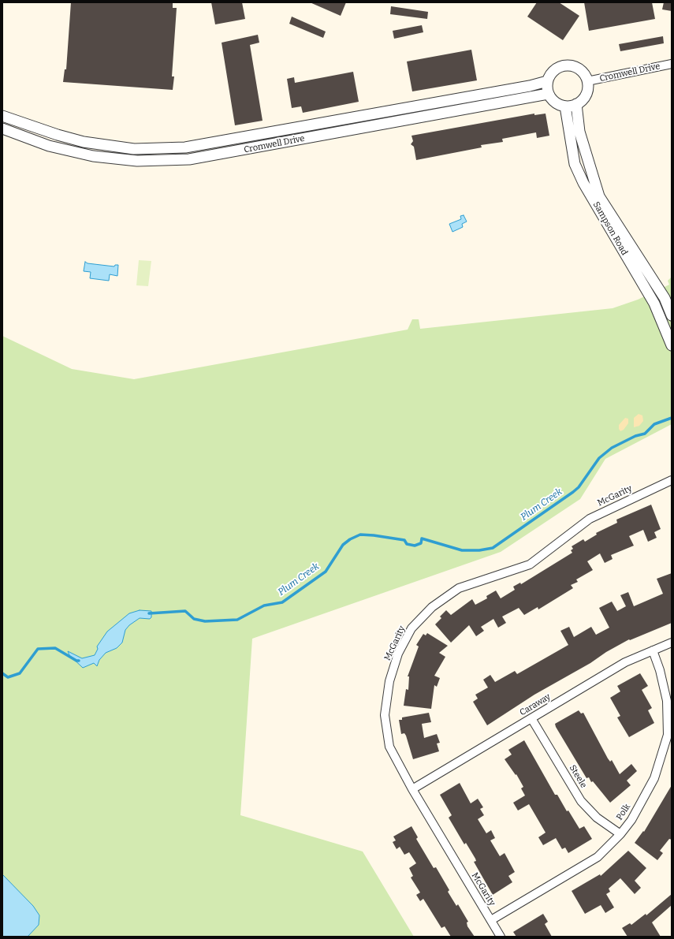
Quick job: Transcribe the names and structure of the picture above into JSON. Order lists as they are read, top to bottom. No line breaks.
{"streets":{"street":["Cromwell Drive","Sampson Road","McGarity","Caraway","Steele","Polk"]},"crossings":[["Cromwell Drive","Sampson Road"],["McGarity","Caraway"],["McGarity","Polk"],["Caraway","Steele"],["Caraway","Polk"],["Steele","Polk"]],"water":["Plum Creek"]}
